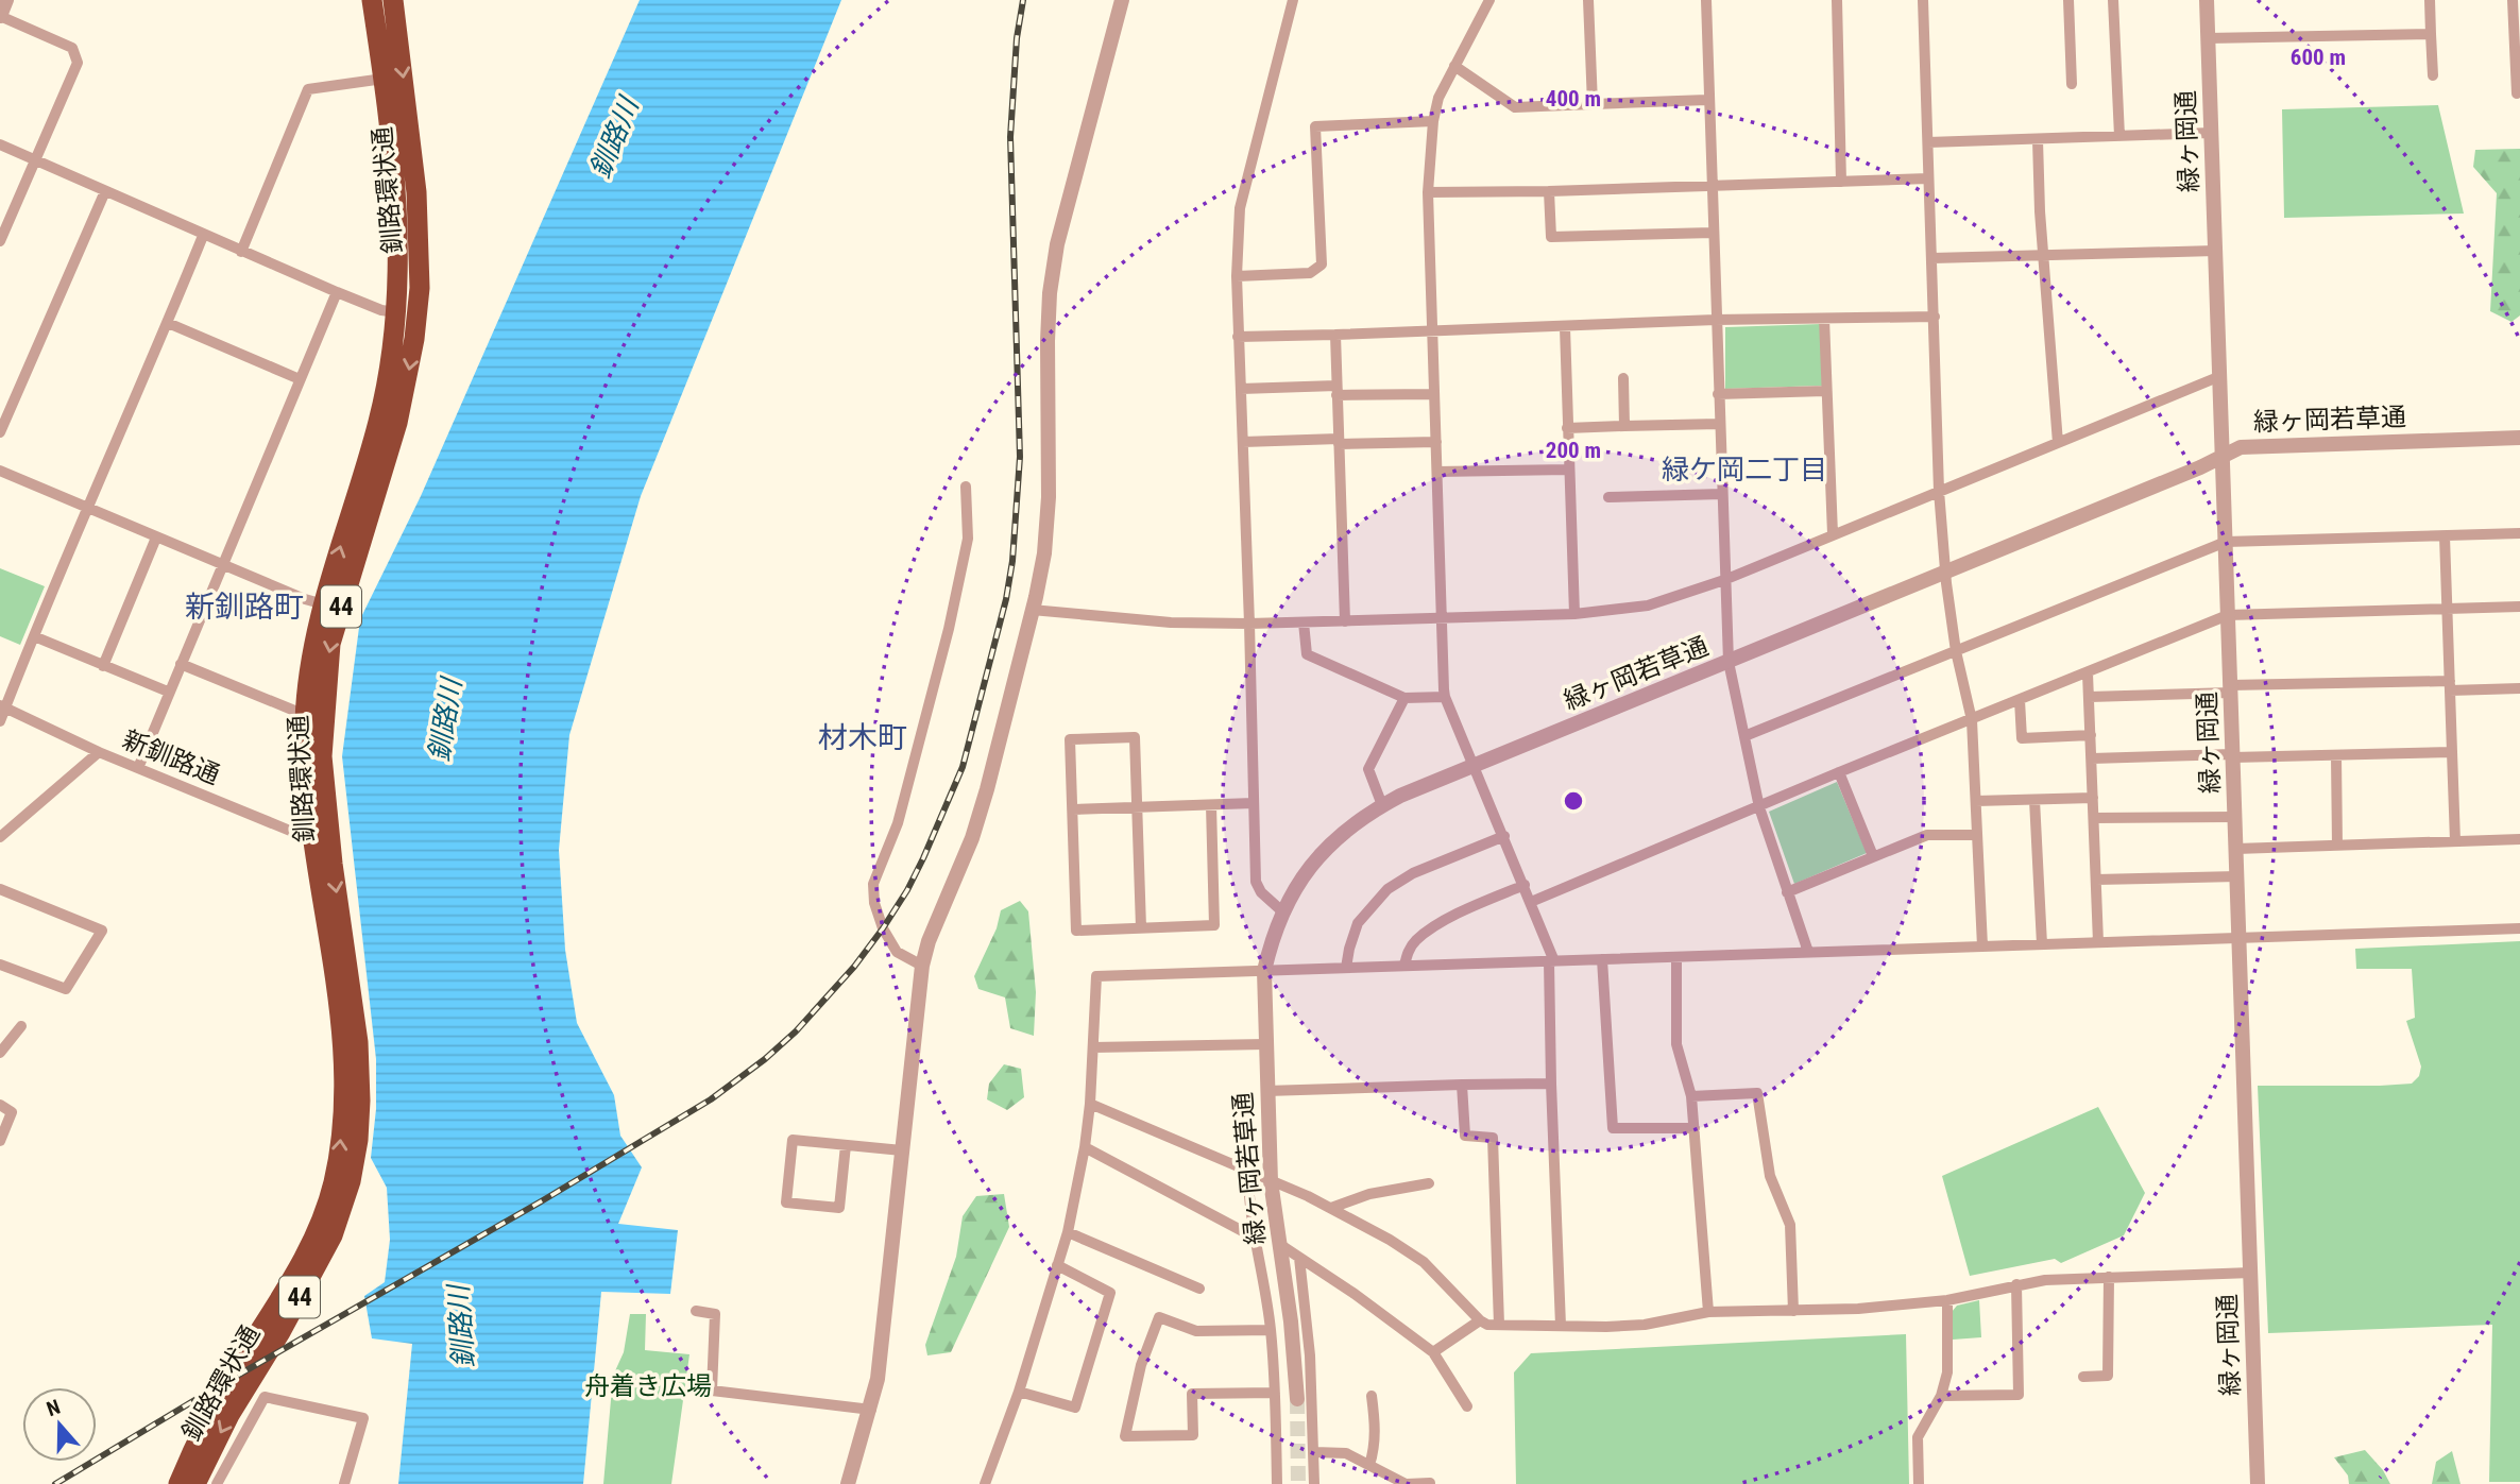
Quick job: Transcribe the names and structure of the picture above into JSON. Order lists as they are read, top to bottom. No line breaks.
{"streets":{"highway":["釧路環状通","44"],"street":["緑ヶ岡通","緑ヶ岡若草通","新釧路通"]},"crossings":[["緑ヶ岡通","緑ヶ岡若草通"],["釧路環状通","新釧路通"]],"districts":["緑ケ岡二丁目","新釧路町","材木町"],"water":["釧路川"],"parks":["舟着き広場"],"north":"top","rings":["600 m","400 m","200 m"]}
